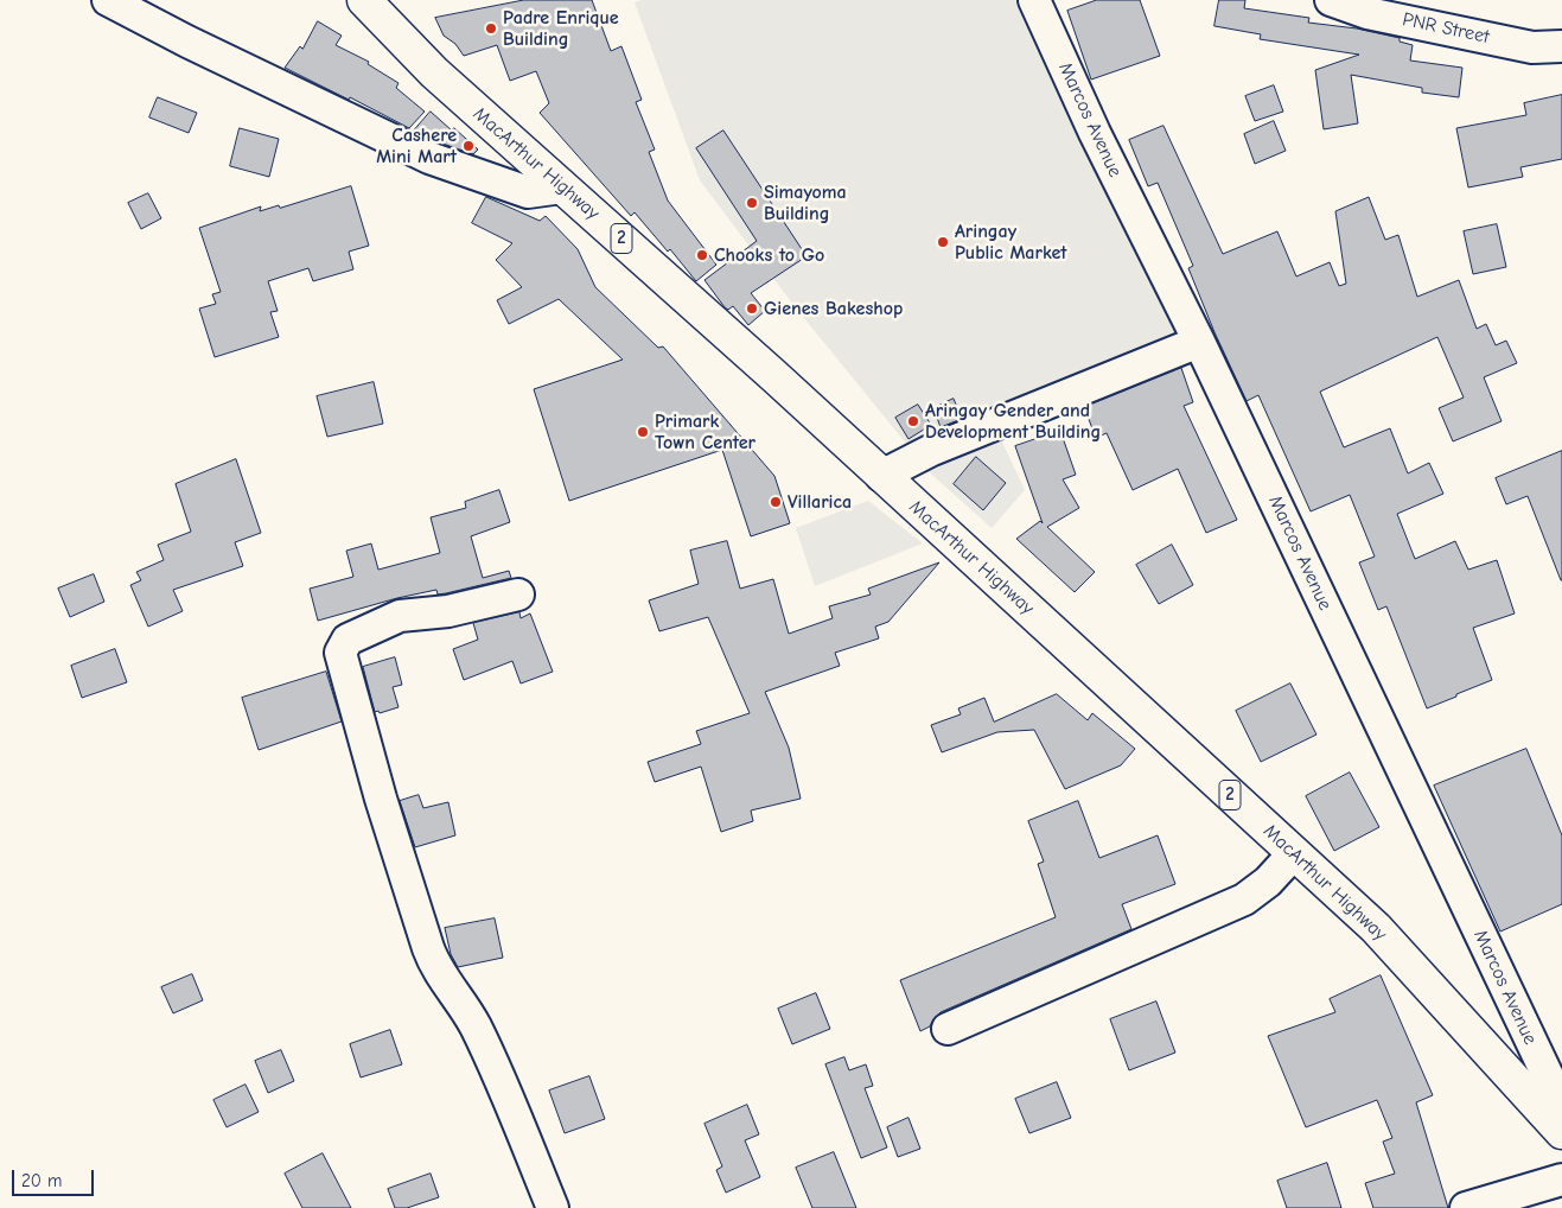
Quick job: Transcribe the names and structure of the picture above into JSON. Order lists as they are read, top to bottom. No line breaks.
{"streets":{"highway":["MacArthur Highway","2"],"street":["PNR Street","Marcos Avenue"]},"places":["Padre Enrique Building","Cashere Mini Mart","Simayoma Building","Aringay Public Market","Chooks to Go","Gienes Bakeshop","Aringay Gender and Development Building","Primark Town Center","Villarica"],"scale_bar":"20 m"}
